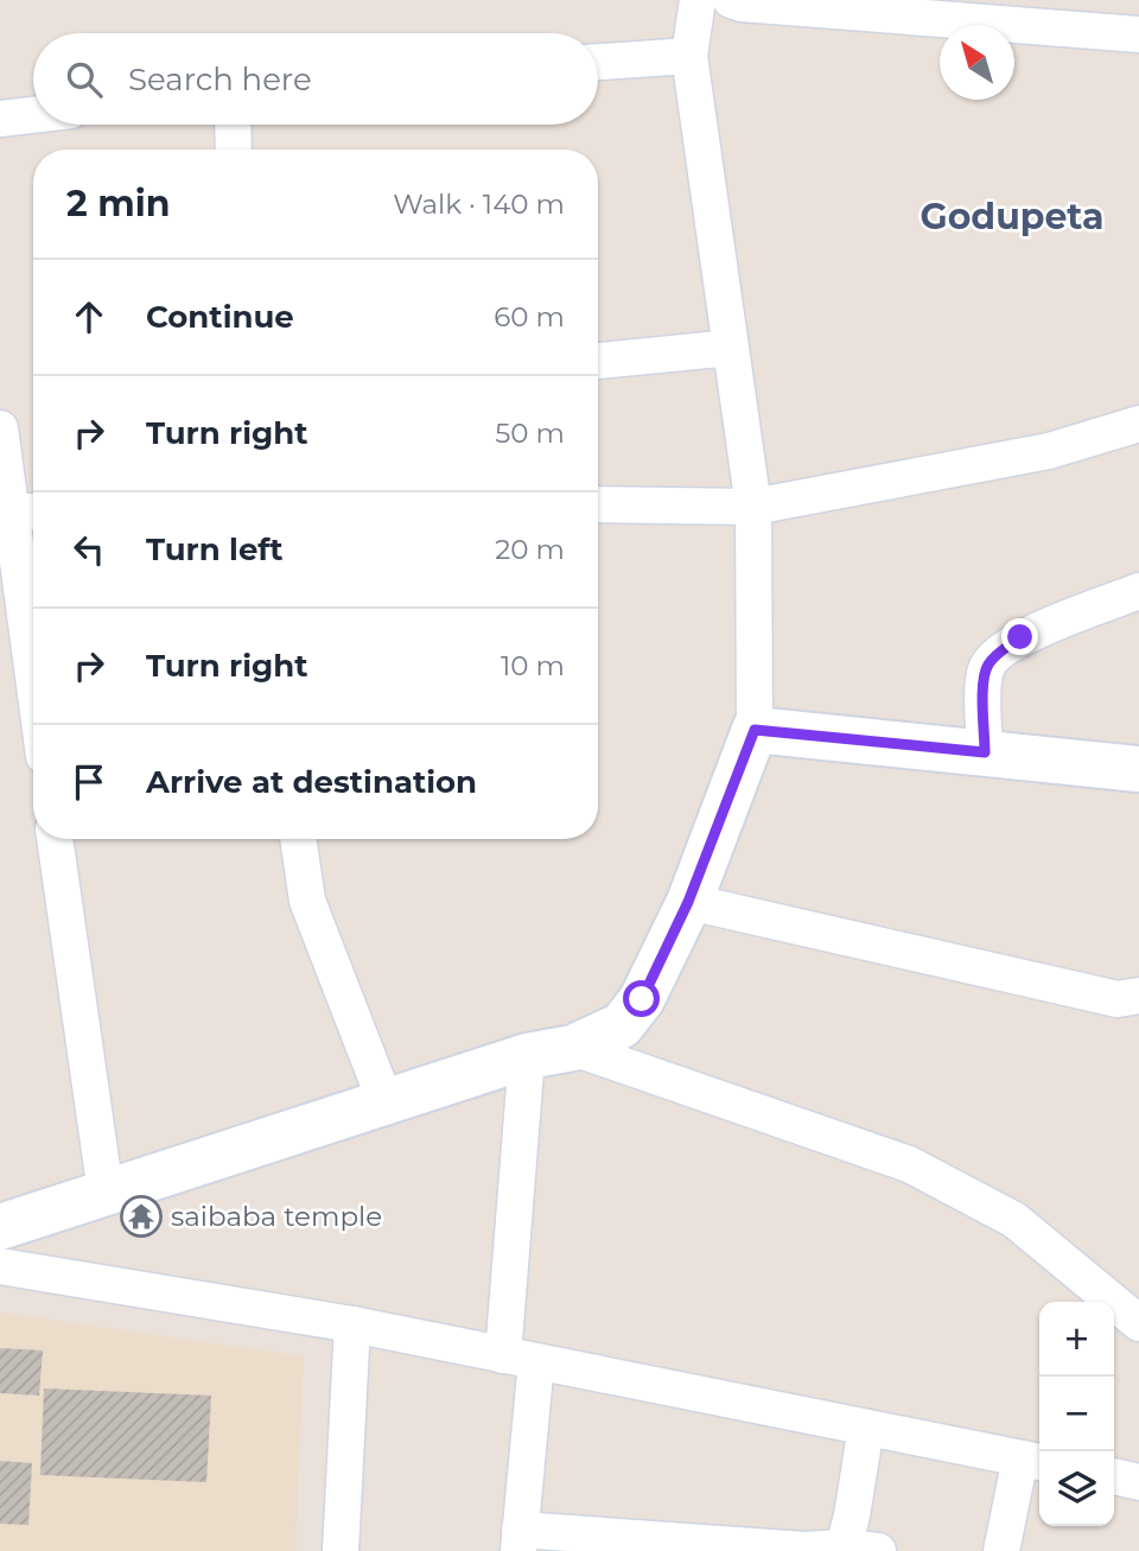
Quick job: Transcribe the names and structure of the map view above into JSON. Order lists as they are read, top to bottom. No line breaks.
{"districts":["Godupeta"],"places":{"temple":["saibaba temple"]},"north":"top left","page":{"search":"Search here","heading":["2 min","Walk · 140 m"],"list":[["Continue","60 m"],["Turn right","50 m"],["Turn left","20 m"],["Turn right","10 m"],"Arrive at destination"],"map_buttons":["+","−"]}}
